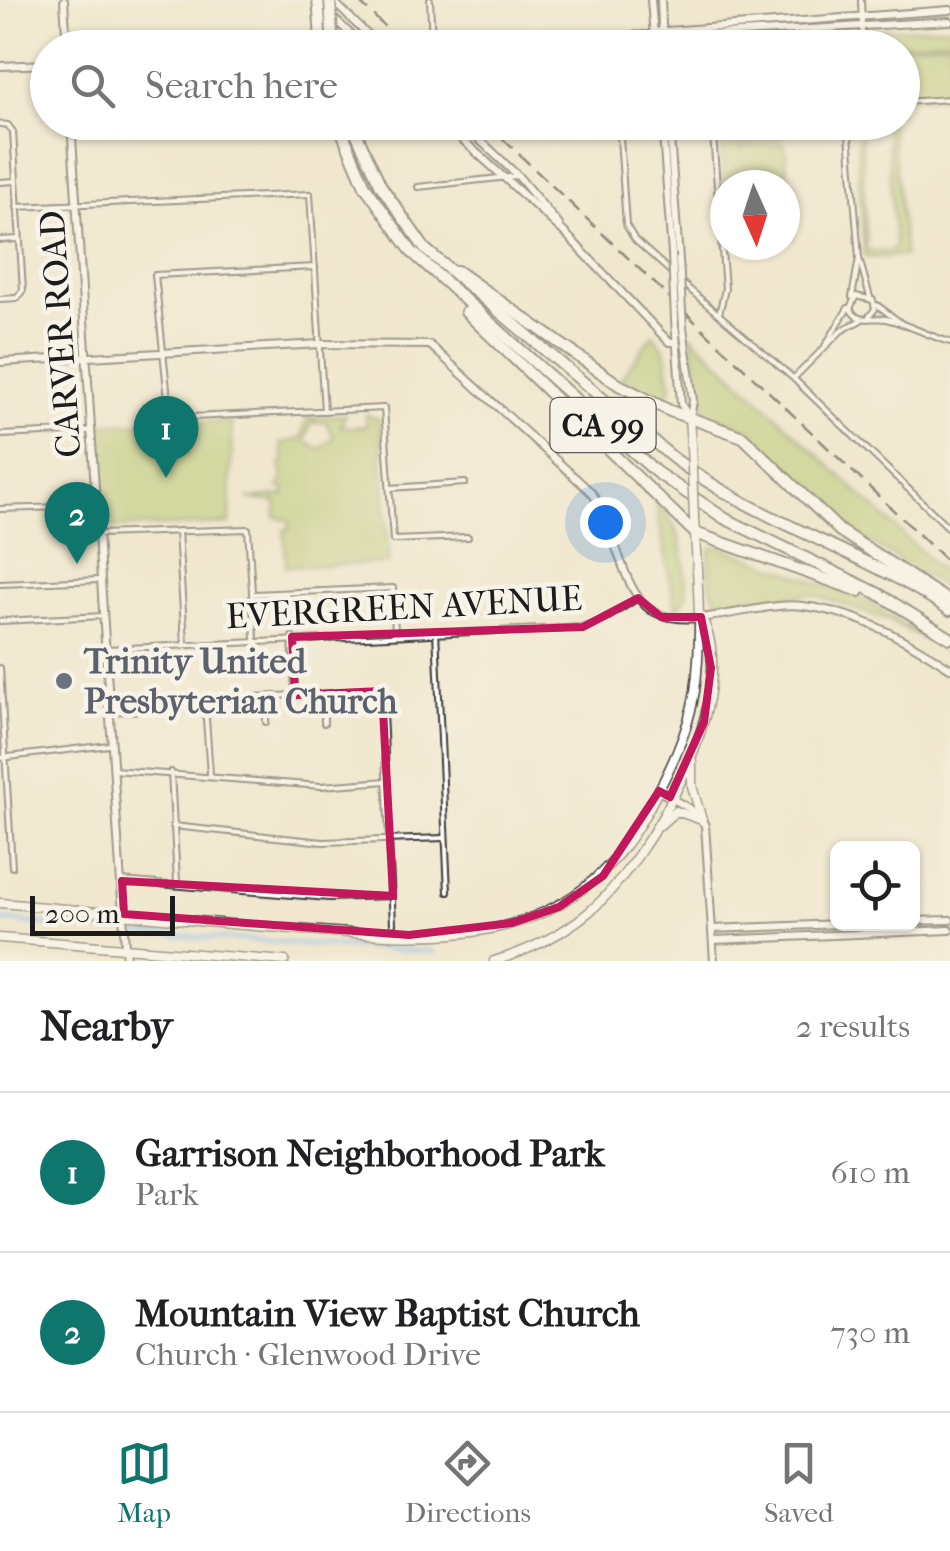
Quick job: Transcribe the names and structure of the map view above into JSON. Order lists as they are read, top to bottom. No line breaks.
{"streets":{"highway":["CA 99"],"street":["CARVER ROAD","EVERGREEN AVENUE"]},"crossings":[["CARVER ROAD","EVERGREEN AVENUE"]],"places":["Trinity United Presbyterian Church"],"scale_bar":"200 m","north":"bottom","page":{"search":"Search here","pins":["1","2"],"scale":"200 m","heading":["Nearby","2 results"],"list":[{"mark":"1","name":"Garrison Neighborhood Park","note":"Park","value":"610 m"},{"mark":"2","name":"Mountain View Baptist Church","note":"Church · Glenwood Drive","value":"730 m"}],"nav":["Map","Directions","Saved"]}}
